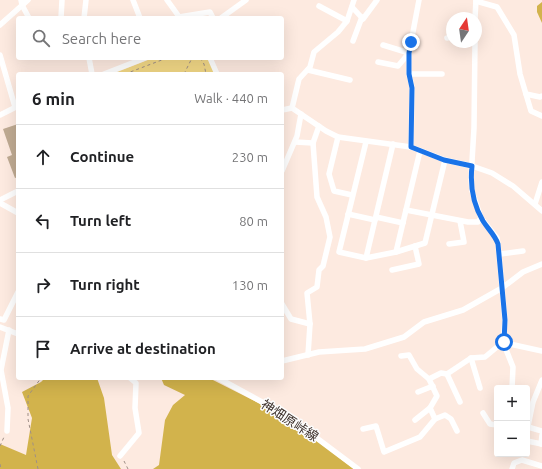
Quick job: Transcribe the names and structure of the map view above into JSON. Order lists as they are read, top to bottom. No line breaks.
{"streets":{"street":["神畑原峠線"]},"north":"top","page":{"search":"Search here","heading":["6 min","Walk · 440 m"],"list":[["Continue","230 m"],["Turn left","80 m"],["Turn right","130 m"],"Arrive at destination"],"map_buttons":["+","−"]}}
